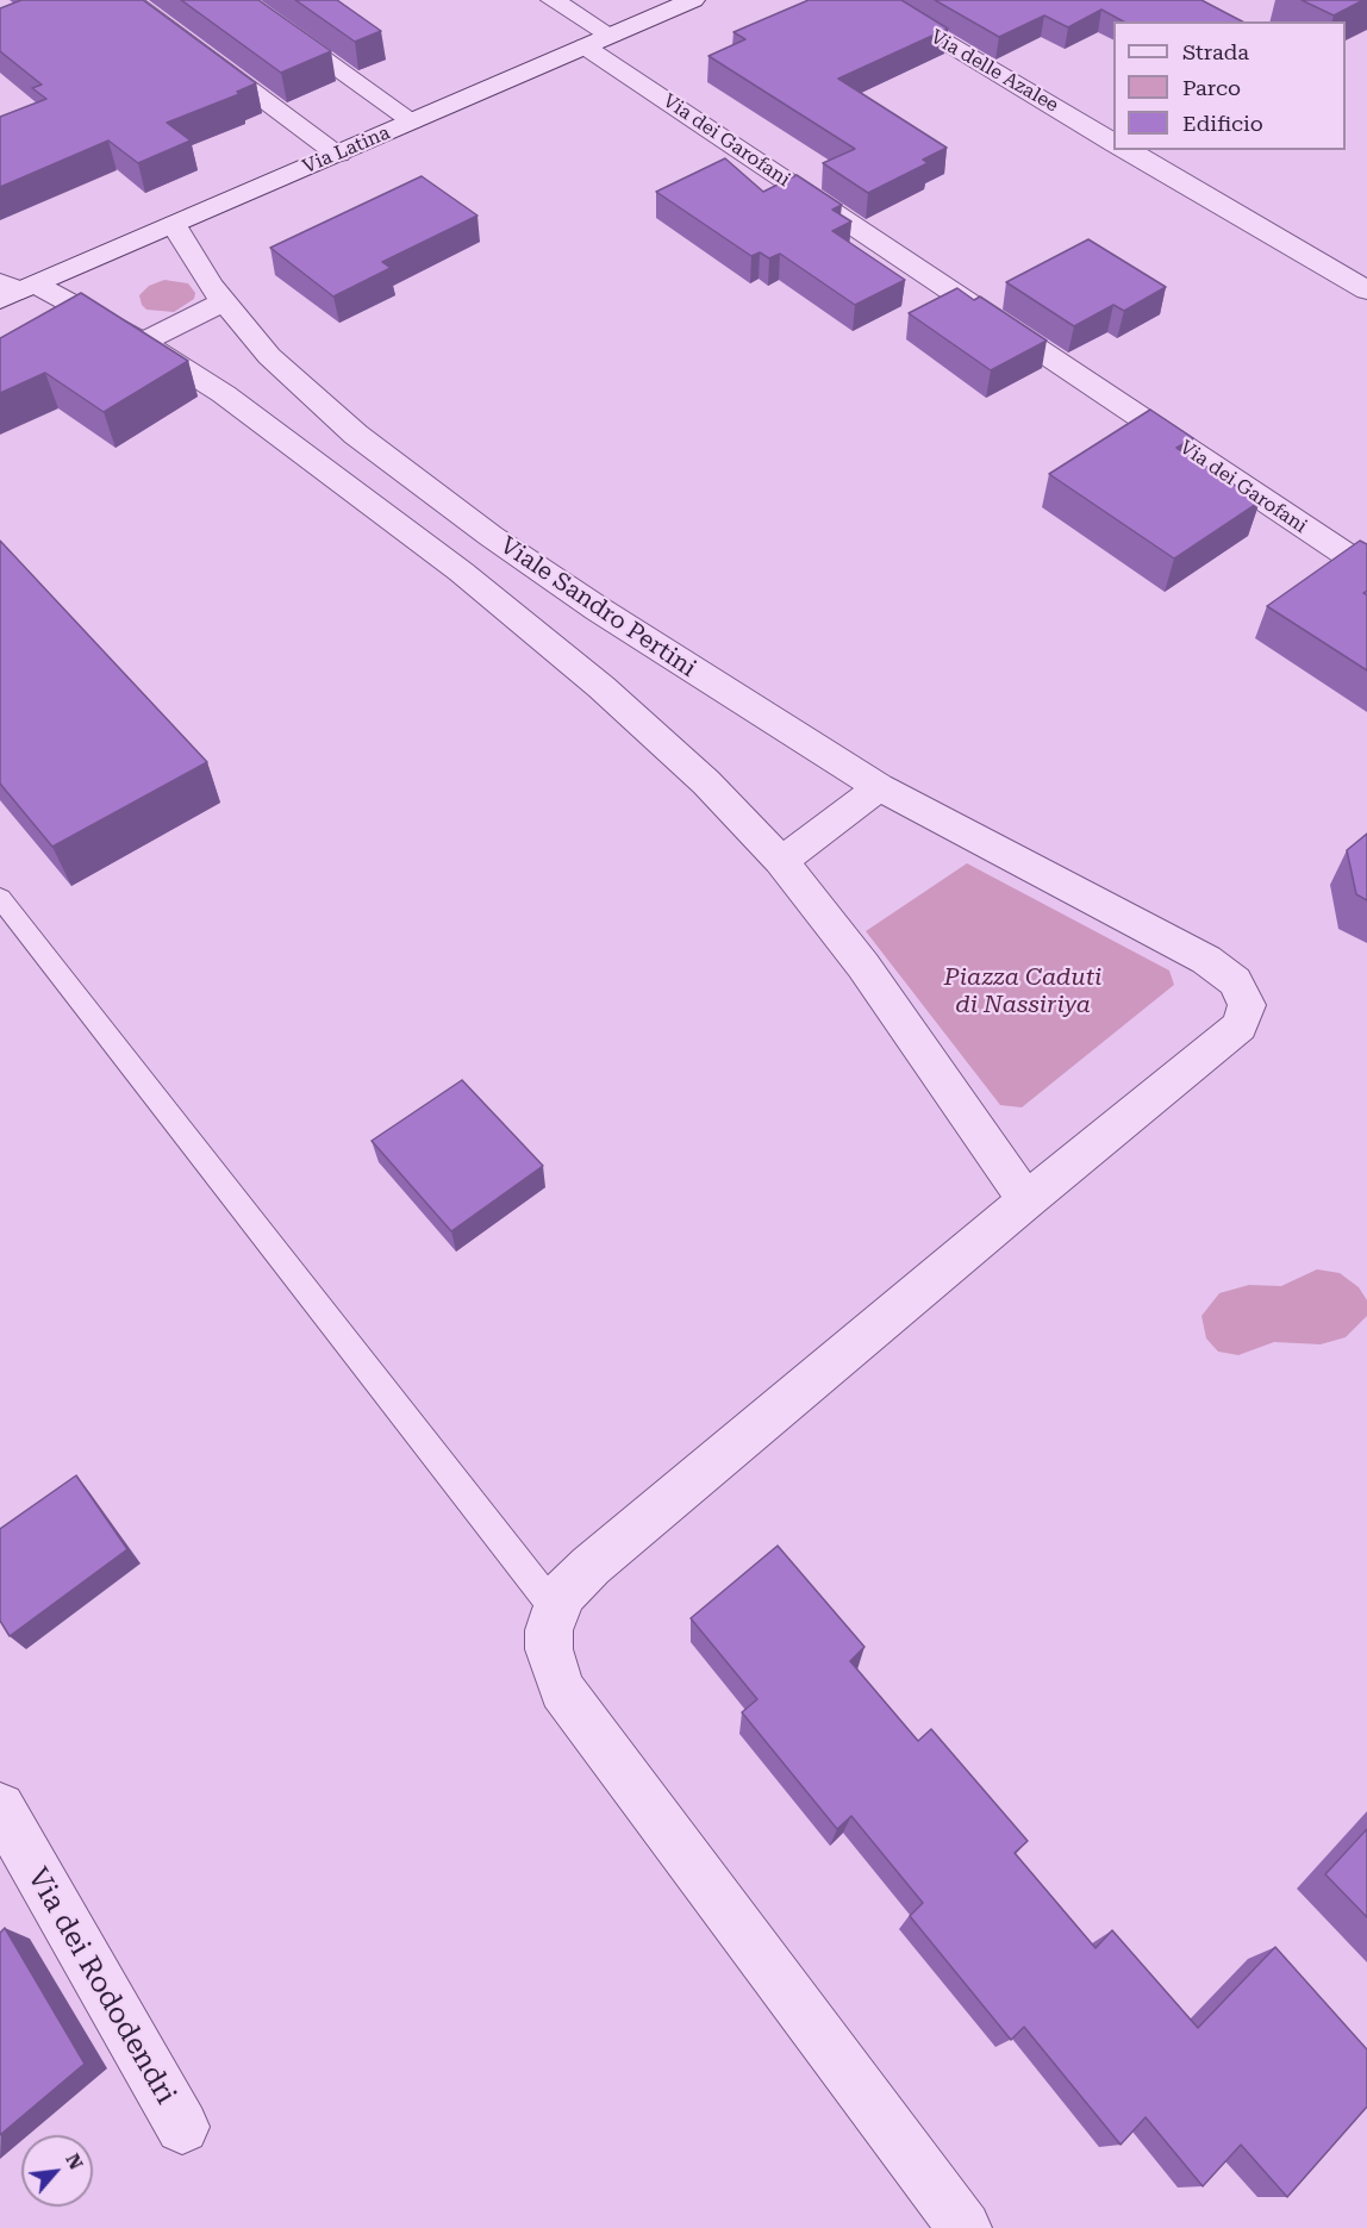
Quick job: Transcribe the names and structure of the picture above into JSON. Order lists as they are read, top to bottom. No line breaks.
{"streets":{"street":["Via delle Azalee","Via dei Garofani","Via Latina","Viale Sandro Pertini","Via dei Rododendri"]},"crossings":[["Via dei Garofani","Via Latina"],["Via Latina","Viale Sandro Pertini"]],"parks":["Piazza Caduti di Nassiriya"],"legend":["Strada","Parco","Edificio"],"north":"top right"}
